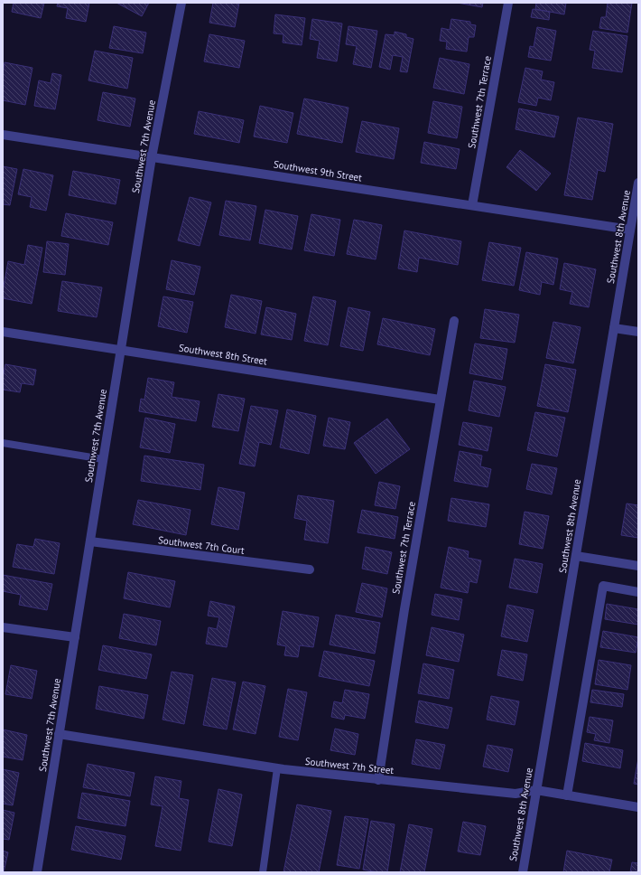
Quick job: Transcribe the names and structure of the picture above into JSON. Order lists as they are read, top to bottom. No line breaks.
{"streets":{"street":["Southwest 7th Terrace","Southwest 7th Avenue","Southwest 9th Street","Southwest 8th Avenue","Southwest 8th Street","Southwest 7th Court","Southwest 7th Street"]},"crossings":[["Southwest 7th Terrace","Southwest 9th Street"],["Southwest 7th Terrace","Southwest 8th Street"],["Southwest 7th Terrace","Southwest 7th Street"],["Southwest 7th Avenue","Southwest 9th Street"],["Southwest 7th Avenue","Southwest 8th Street"],["Southwest 7th Avenue","Southwest 7th Court"],["Southwest 7th Avenue","Southwest 7th Street"],["Southwest 9th Street","Southwest 8th Avenue"],["Southwest 8th Avenue","Southwest 7th Street"]]}
